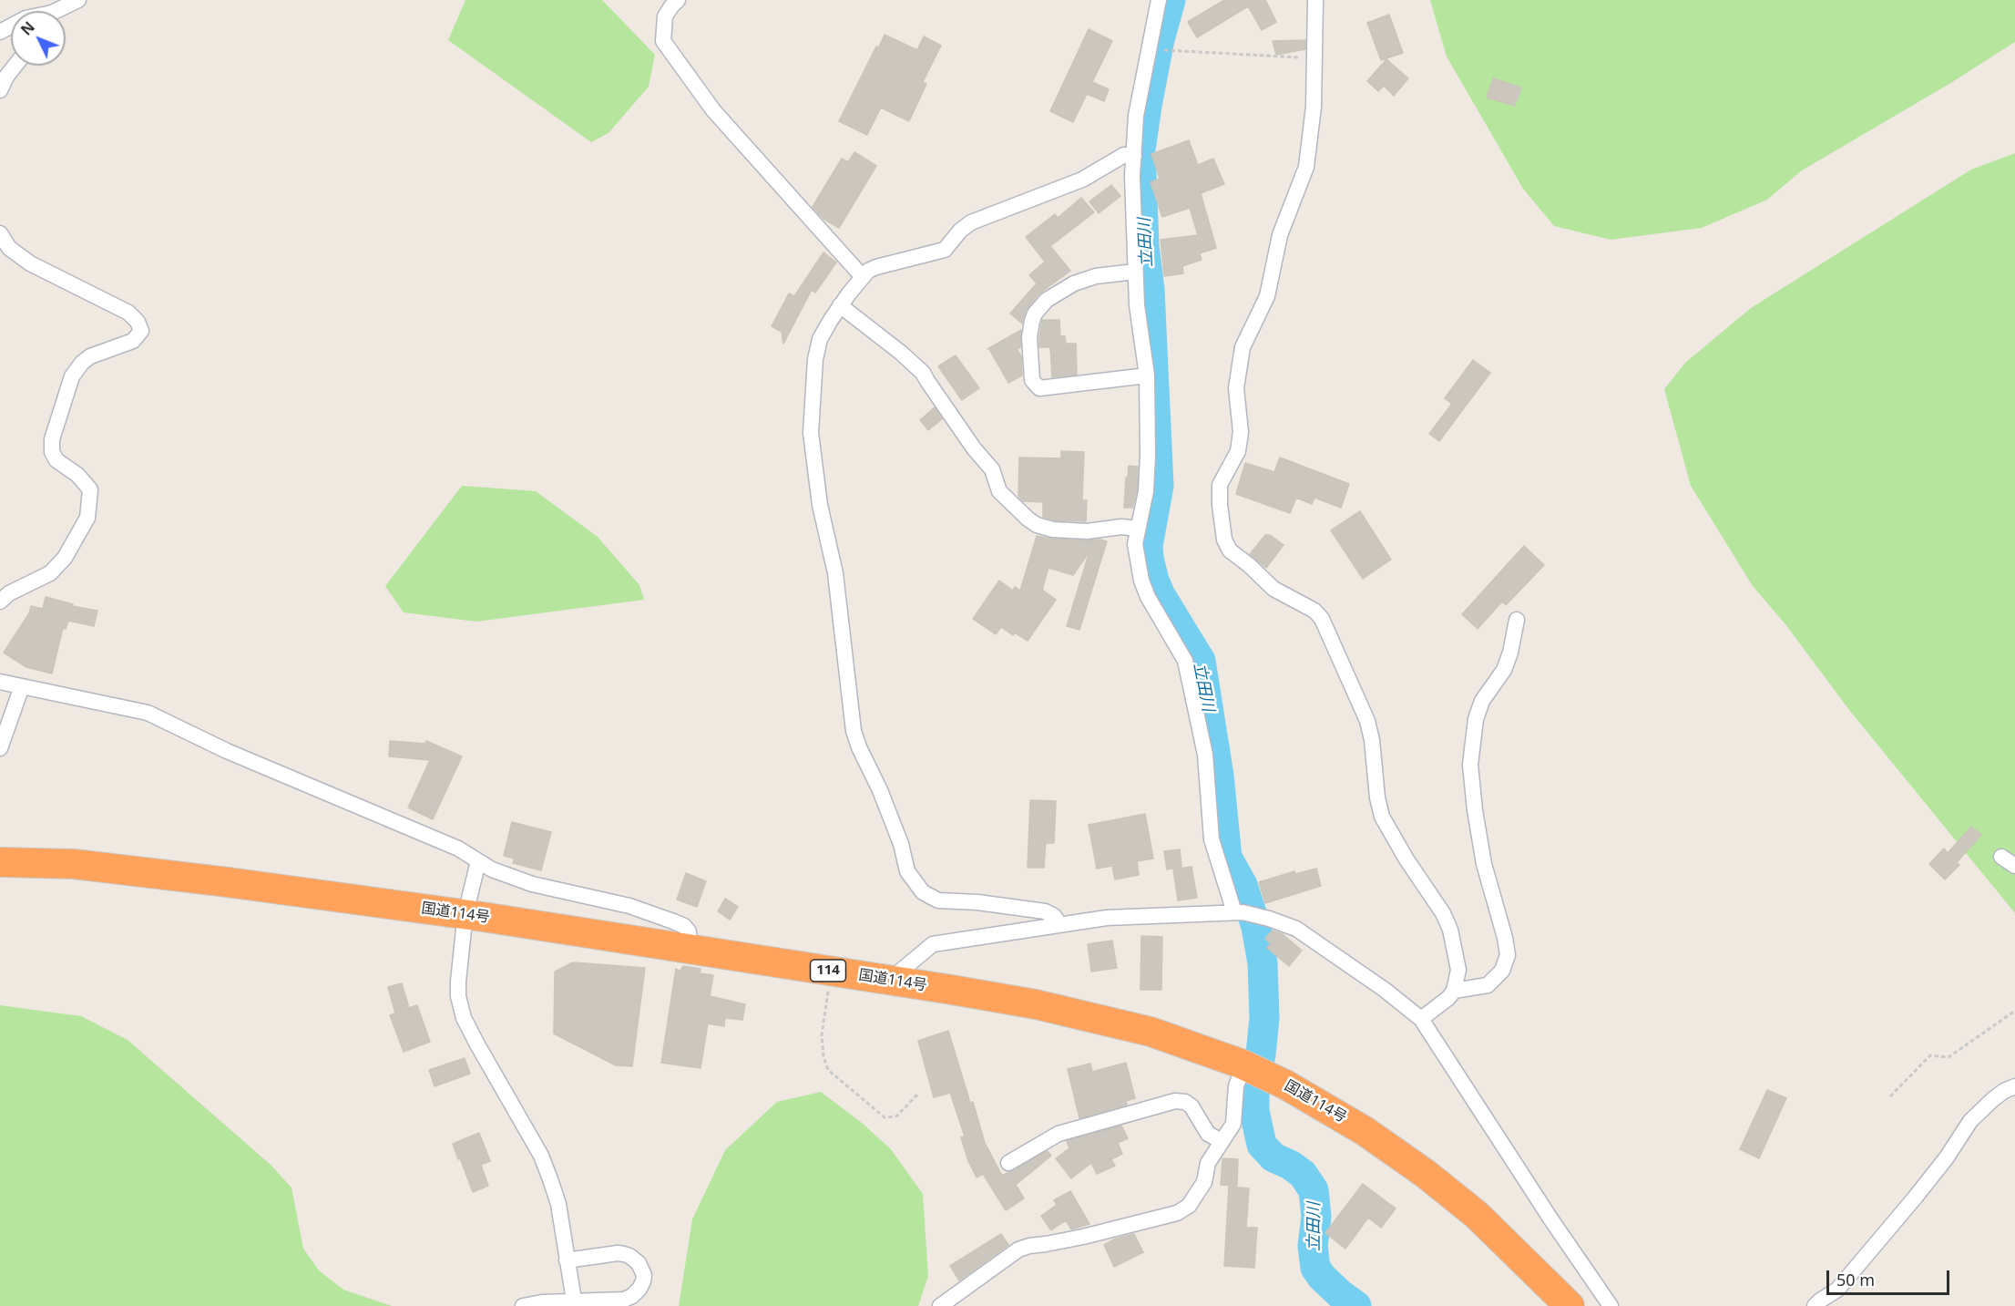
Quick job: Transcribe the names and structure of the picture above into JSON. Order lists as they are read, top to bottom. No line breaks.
{"streets":{"highway":["国道114号","114"]},"water":["立田川"],"scale_bar":"50 m","north":"top left"}
